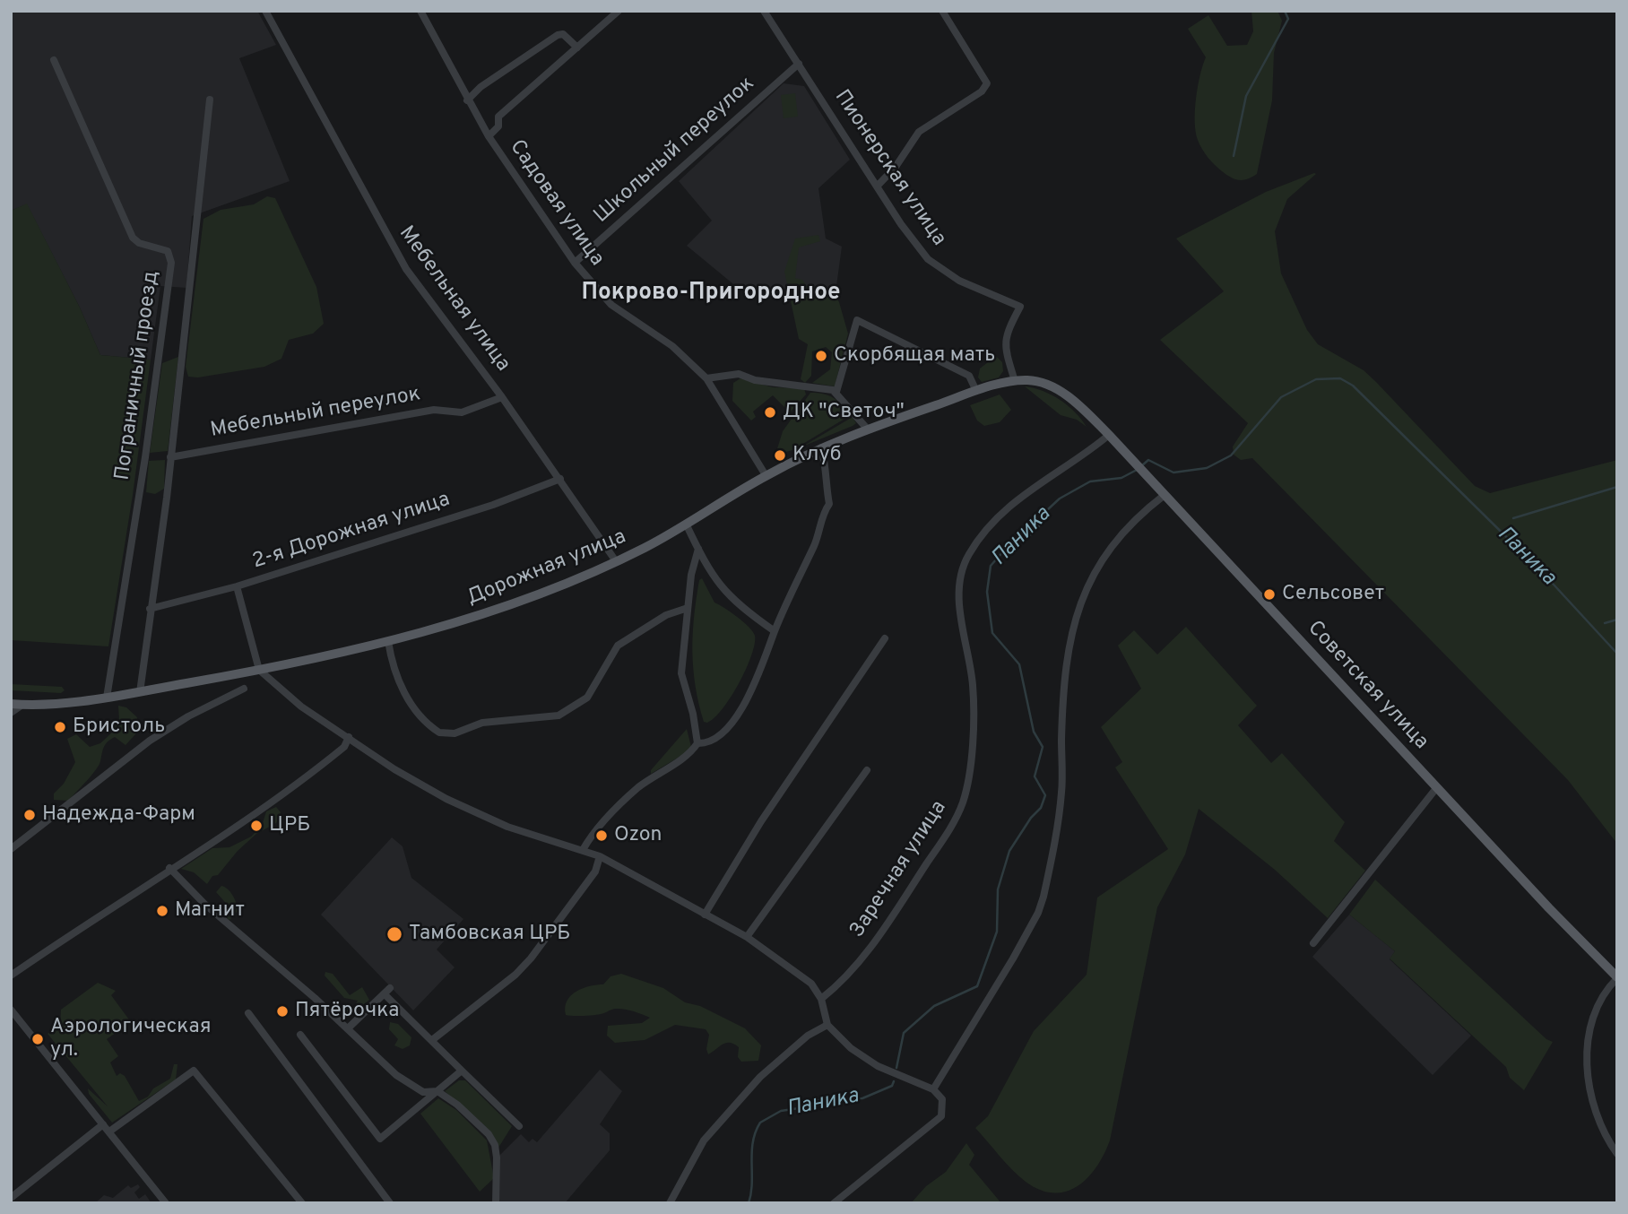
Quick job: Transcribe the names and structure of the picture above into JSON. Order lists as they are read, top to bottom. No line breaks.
{"streets":{"main road":["Дорожная улица","Советская улица"],"street":["Школьный переулок","Пионерская улица","Садовая улица","Мебельная улица","Пограничный проезд","Мебельный переулок","2-я Дорожная улица","Заречная улица"]},"crossings":[["Школьный переулок","Пионерская улица"],["Школьный переулок","Садовая улица"],["Пионерская улица","Дорожная улица"],["Садовая улица","Дорожная улица"],["Мебельная улица","Мебельный переулок"],["Мебельная улица","2-я Дорожная улица"],["Мебельная улица","Дорожная улица"],["Пограничный проезд","Дорожная улица"],["Дорожная улица","Советская улица"],["Советская улица","Заречная улица"]],"districts":["Покрово-Пригородное"],"water":["Паника"],"places":["Скорбящая мать","ДК \"Светоч\"","Клуб","Сельсовет","Бристоль","Надежда-Фарм","ЦРБ","Ozon","Магнит","Тамбовская ЦРБ","Пятёрочка","Аэрологическая ул."]}
